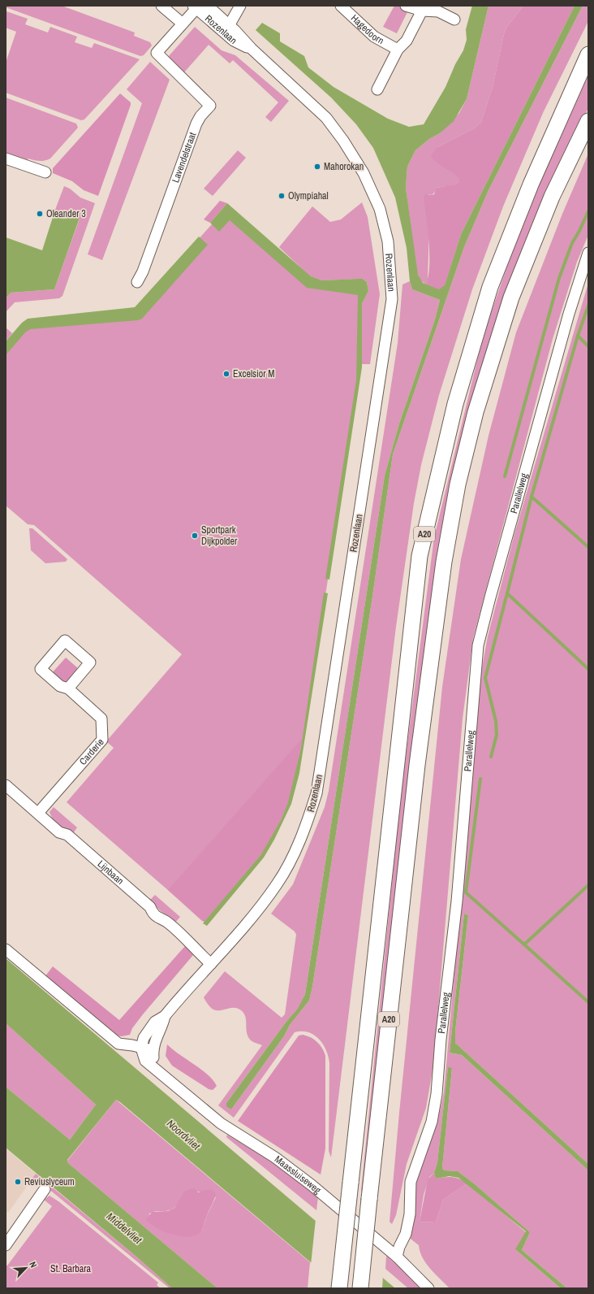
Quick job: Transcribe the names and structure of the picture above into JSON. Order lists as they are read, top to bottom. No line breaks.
{"streets":{"highway":["A20"],"street":["Rozenlaan","Hagedoorn","Lavendelstraat","Parallelweg","Carderie","Lijnbaan","Maassluiseweg"]},"crossings":[["Rozenlaan","Lijnbaan"],["Rozenlaan","Maassluiseweg"],["Parallelweg","Maassluiseweg"],["Carderie","Lijnbaan"]],"water":["Noordvliet","Middelvliet"],"parks":["St. Barbara"],"places":["Mahorokan","Olympiahal","Oleander 3","Excelsior M","Sportpark Dijkpolder","Reviuslyceum"],"north":"top right"}
